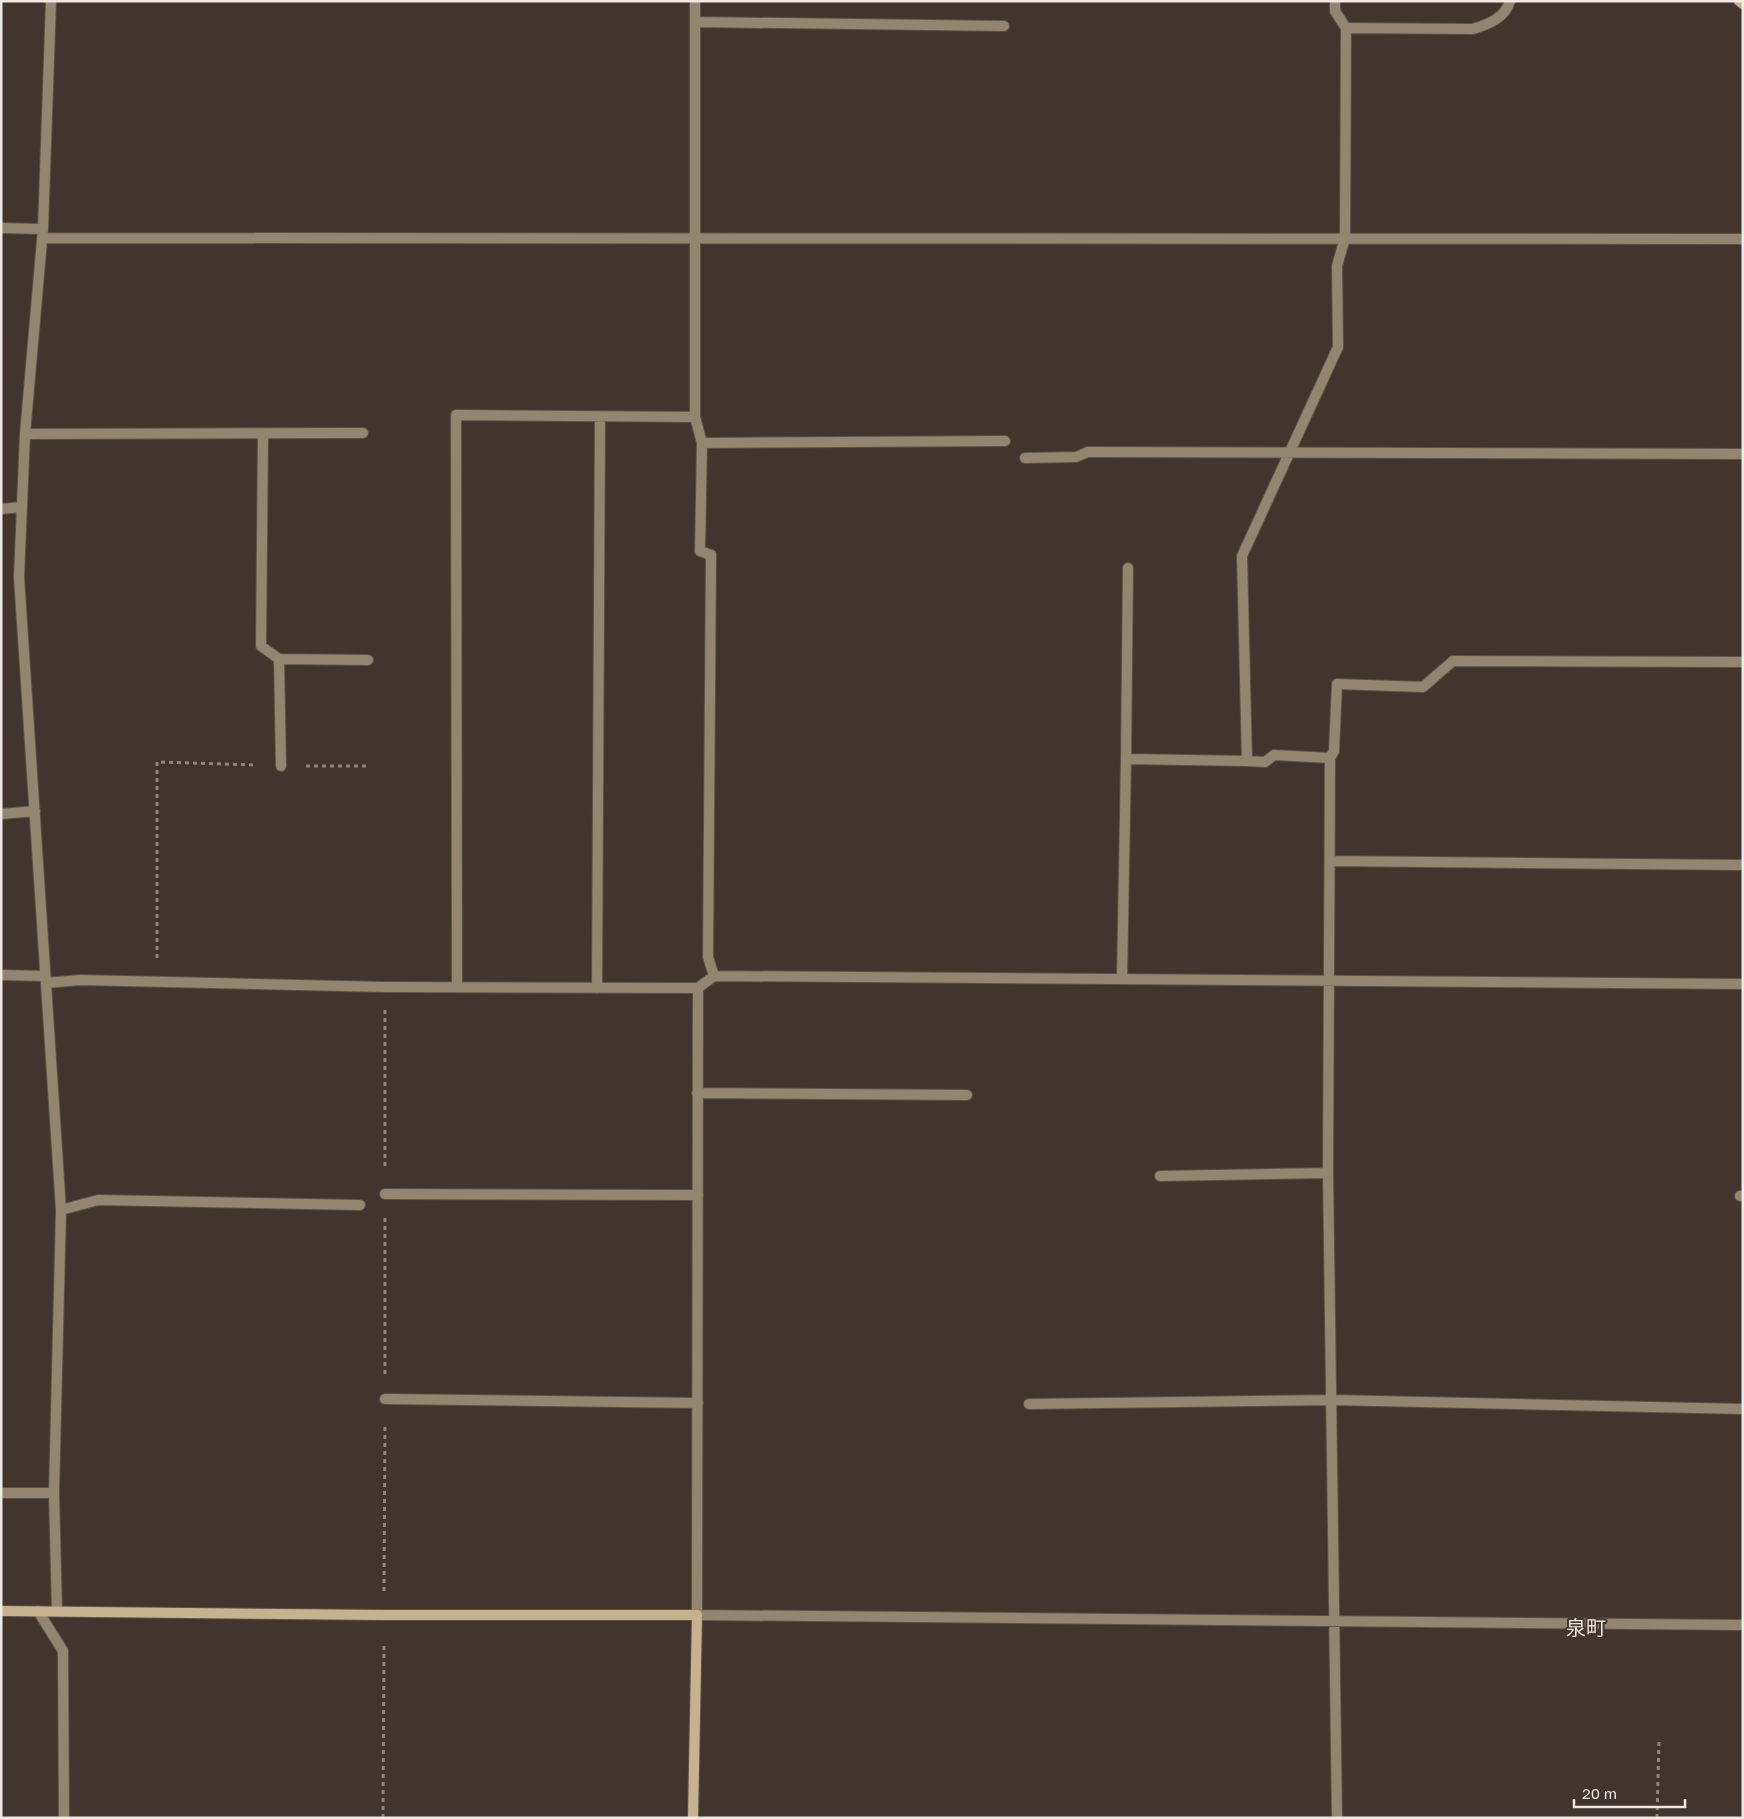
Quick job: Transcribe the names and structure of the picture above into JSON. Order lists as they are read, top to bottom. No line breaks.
{"districts":["泉町"],"scale_bar":"20 m"}
